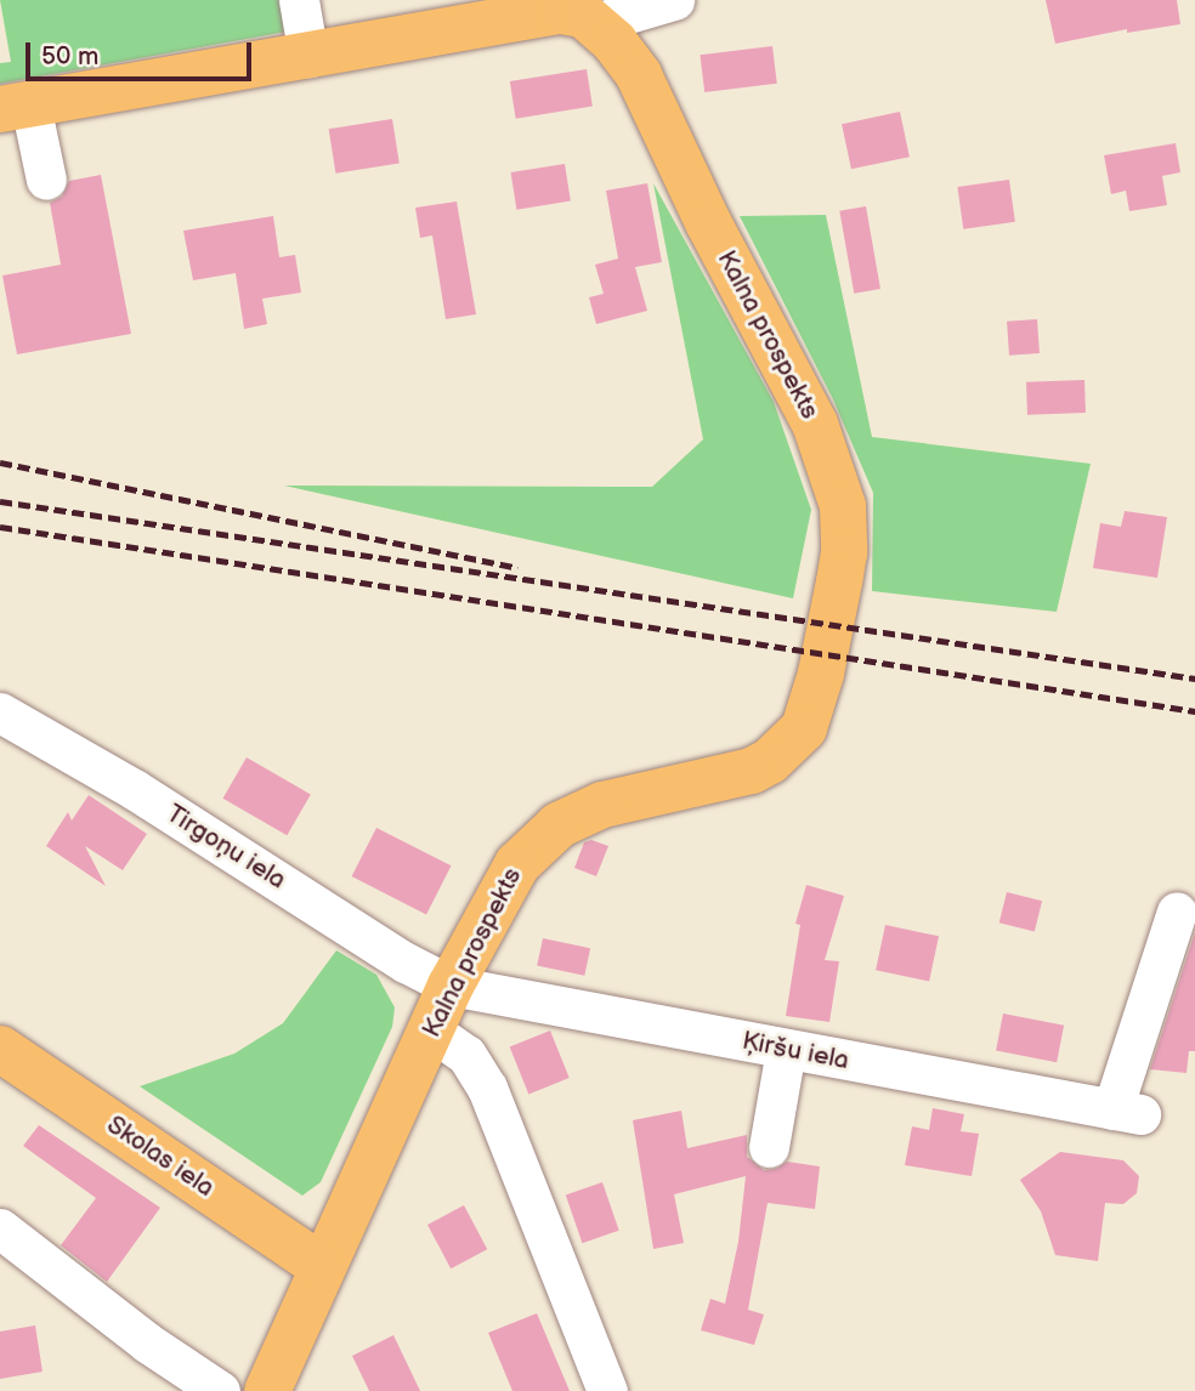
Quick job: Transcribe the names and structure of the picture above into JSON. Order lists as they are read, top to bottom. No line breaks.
{"streets":{"main road":["Kalna prospekts","Skolas iela"],"street":["Tirgoņu iela","Ķiršu iela"]},"crossings":[["Kalna prospekts","Tirgoņu iela"],["Kalna prospekts","Ķiršu iela"],["Kalna prospekts","Skolas iela"],["Tirgoņu iela","Ķiršu iela"]],"scale_bar":"50 m"}
